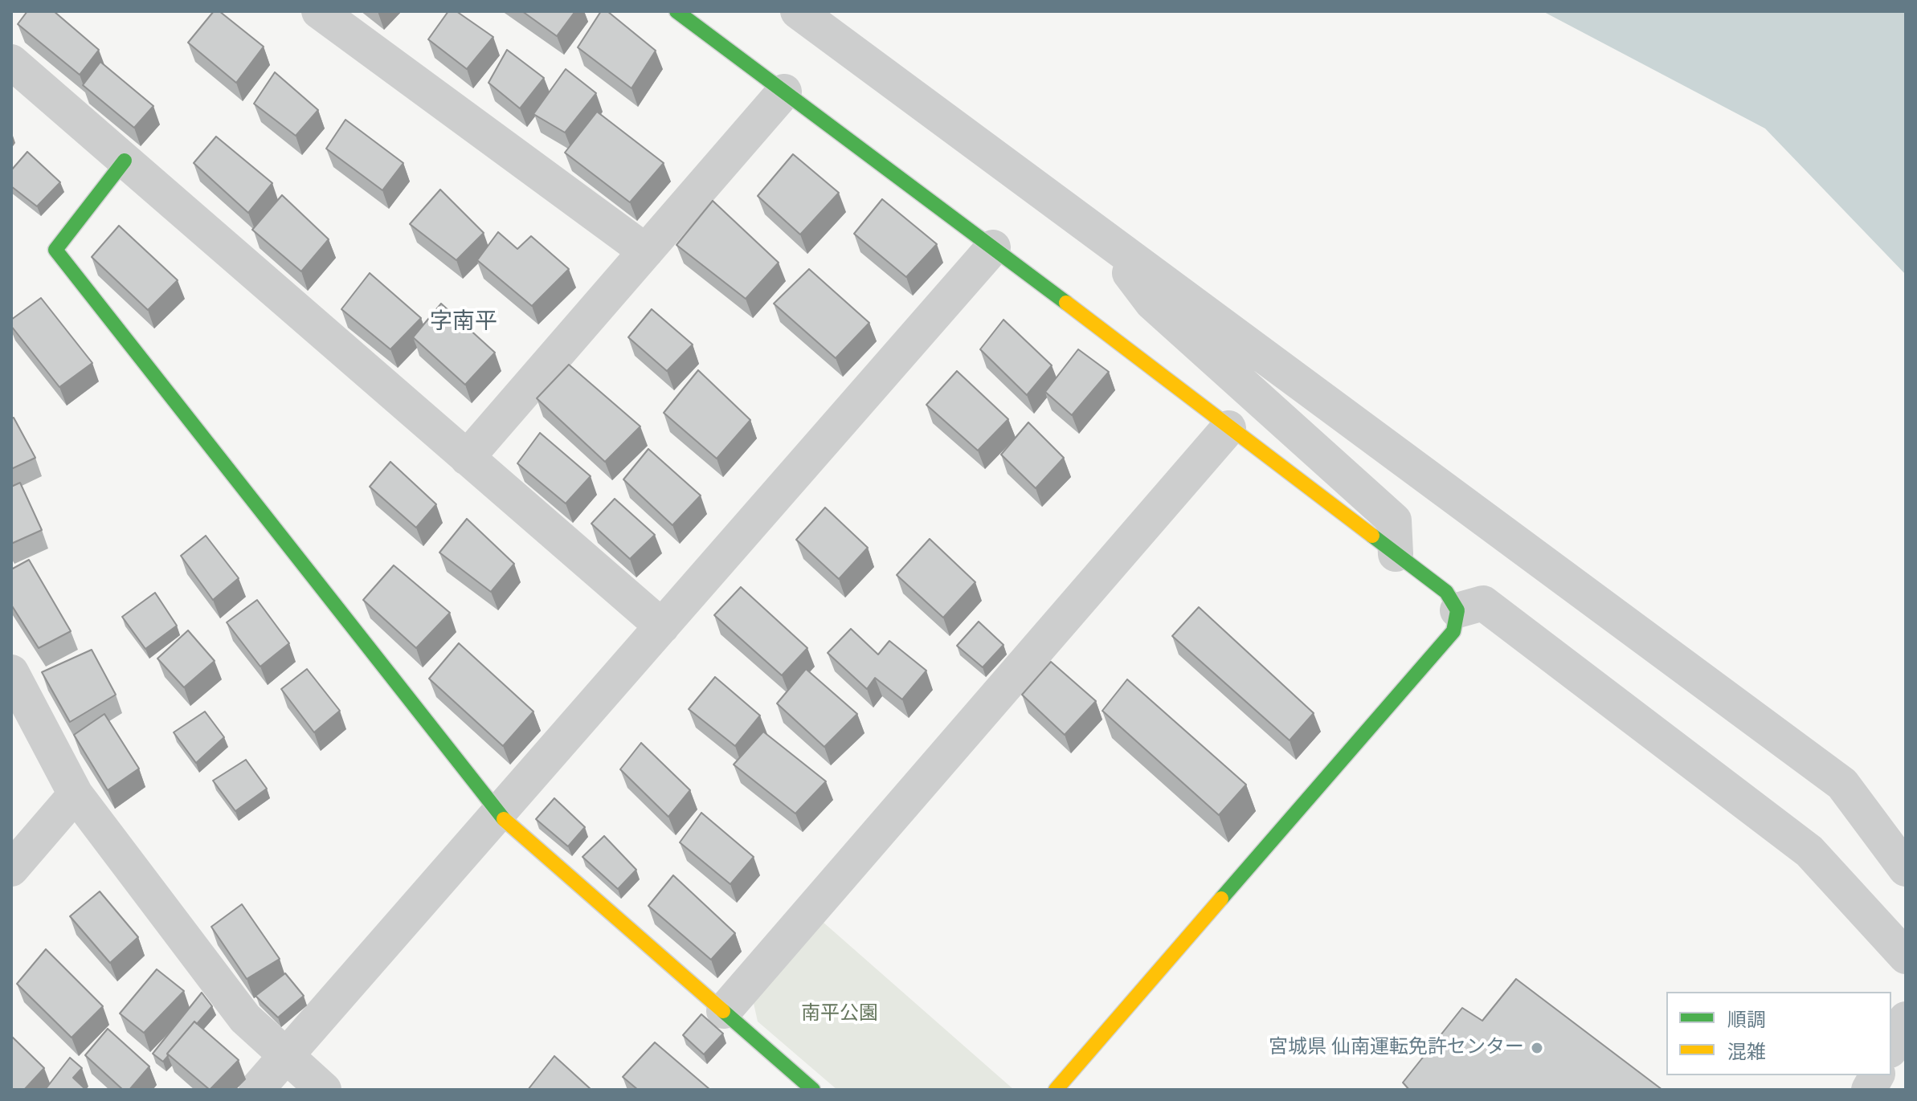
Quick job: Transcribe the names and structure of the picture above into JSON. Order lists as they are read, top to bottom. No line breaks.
{"districts":["字南平"],"parks":["南平公園"],"places":["宮城県 仙南運転免許センター"],"legend":["順調","混雑"]}
